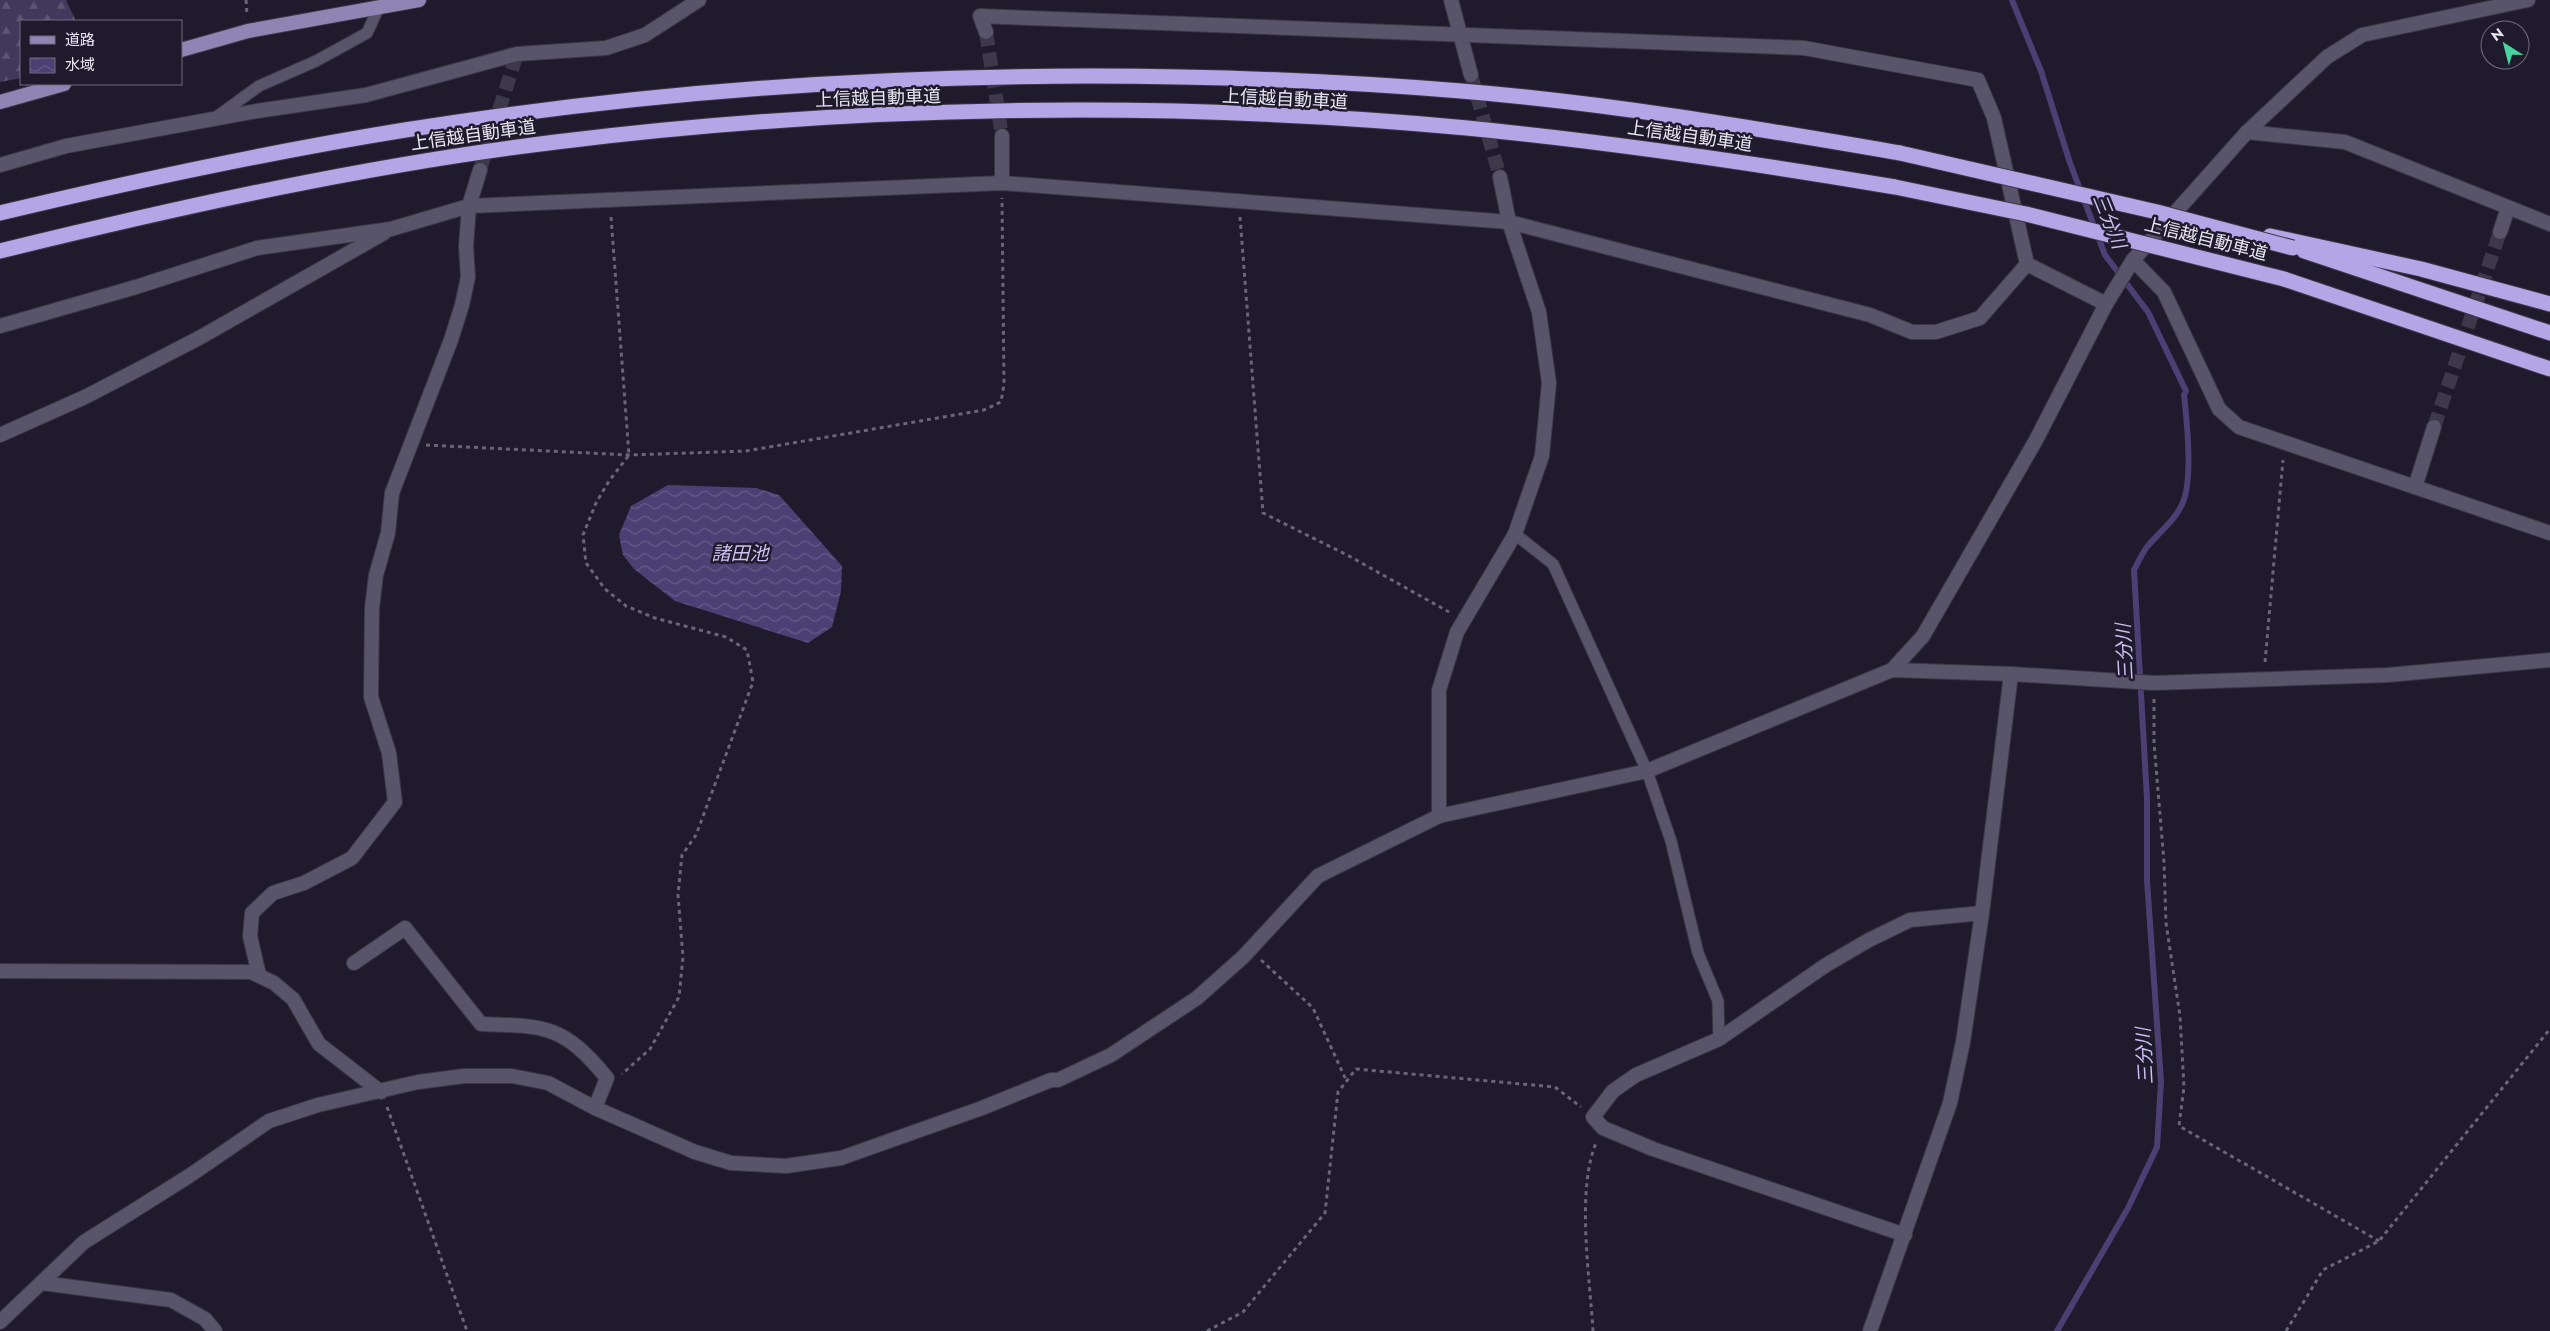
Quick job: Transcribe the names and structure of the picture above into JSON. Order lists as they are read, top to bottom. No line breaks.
{"streets":{"highway":["上信越自動車道"]},"water":["三分川","諸田池"],"legend":["道路","水域"],"north":"top left"}
